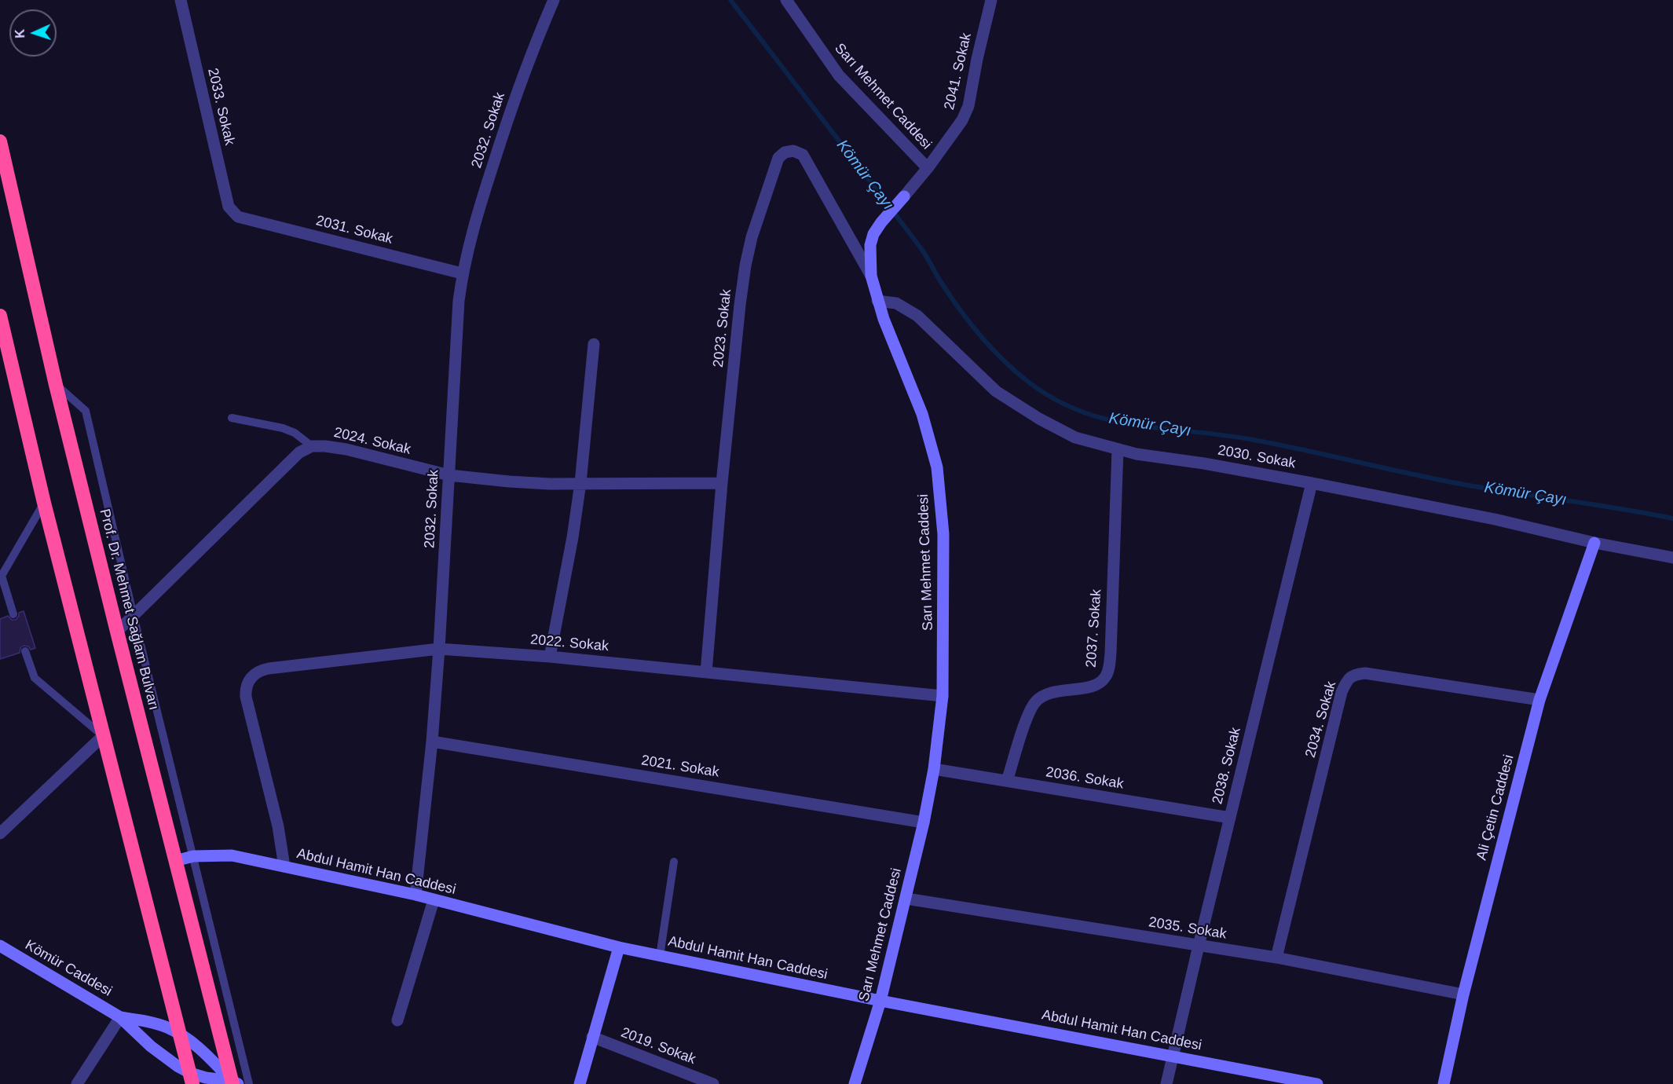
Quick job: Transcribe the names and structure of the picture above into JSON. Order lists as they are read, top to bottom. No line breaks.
{"streets":{"highway":["Prof. Dr. Mehmet Sağlam Bulvarı"],"street":["2041. Sokak","Sarı Mehmet Caddesi","2033. Sokak","2032. Sokak","2031. Sokak","2023. Sokak","2024. Sokak","2030. Sokak","2037. Sokak","2022. Sokak","2034. Sokak","2038. Sokak","2021. Sokak","2036. Sokak","Ali Çetin Caddesi","Abdul Hamit Han Caddesi","2035. Sokak","Kömür Caddesi","2019. Sokak"]},"crossings":[["2041. Sokak","Sarı Mehmet Caddesi"],["Sarı Mehmet Caddesi","2023. Sokak"],["Sarı Mehmet Caddesi","2030. Sokak"],["Sarı Mehmet Caddesi","2022. Sokak"],["Sarı Mehmet Caddesi","2021. Sokak"],["Sarı Mehmet Caddesi","2036. Sokak"],["Sarı Mehmet Caddesi","Abdul Hamit Han Caddesi"],["Sarı Mehmet Caddesi","2035. Sokak"],["2033. Sokak","2031. Sokak"],["2032. Sokak","2031. Sokak"],["2032. Sokak","2024. Sokak"],["2032. Sokak","2022. Sokak"],["2023. Sokak","2024. Sokak"],["2023. Sokak","2022. Sokak"],["2030. Sokak","2037. Sokak"],["2030. Sokak","2038. Sokak"],["2030. Sokak","Ali Çetin Caddesi"],["Prof. Dr. Mehmet Sağlam Bulvarı","Abdul Hamit Han Caddesi"],["2037. Sokak","2036. Sokak"],["2034. Sokak","Ali Çetin Caddesi"],["2034. Sokak","2035. Sokak"],["2038. Sokak","2036. Sokak"],["2038. Sokak","Abdul Hamit Han Caddesi"],["2038. Sokak","2035. Sokak"],["Ali Çetin Caddesi","2035. Sokak"]],"water":["Kömür Çayı"],"north":"left"}
